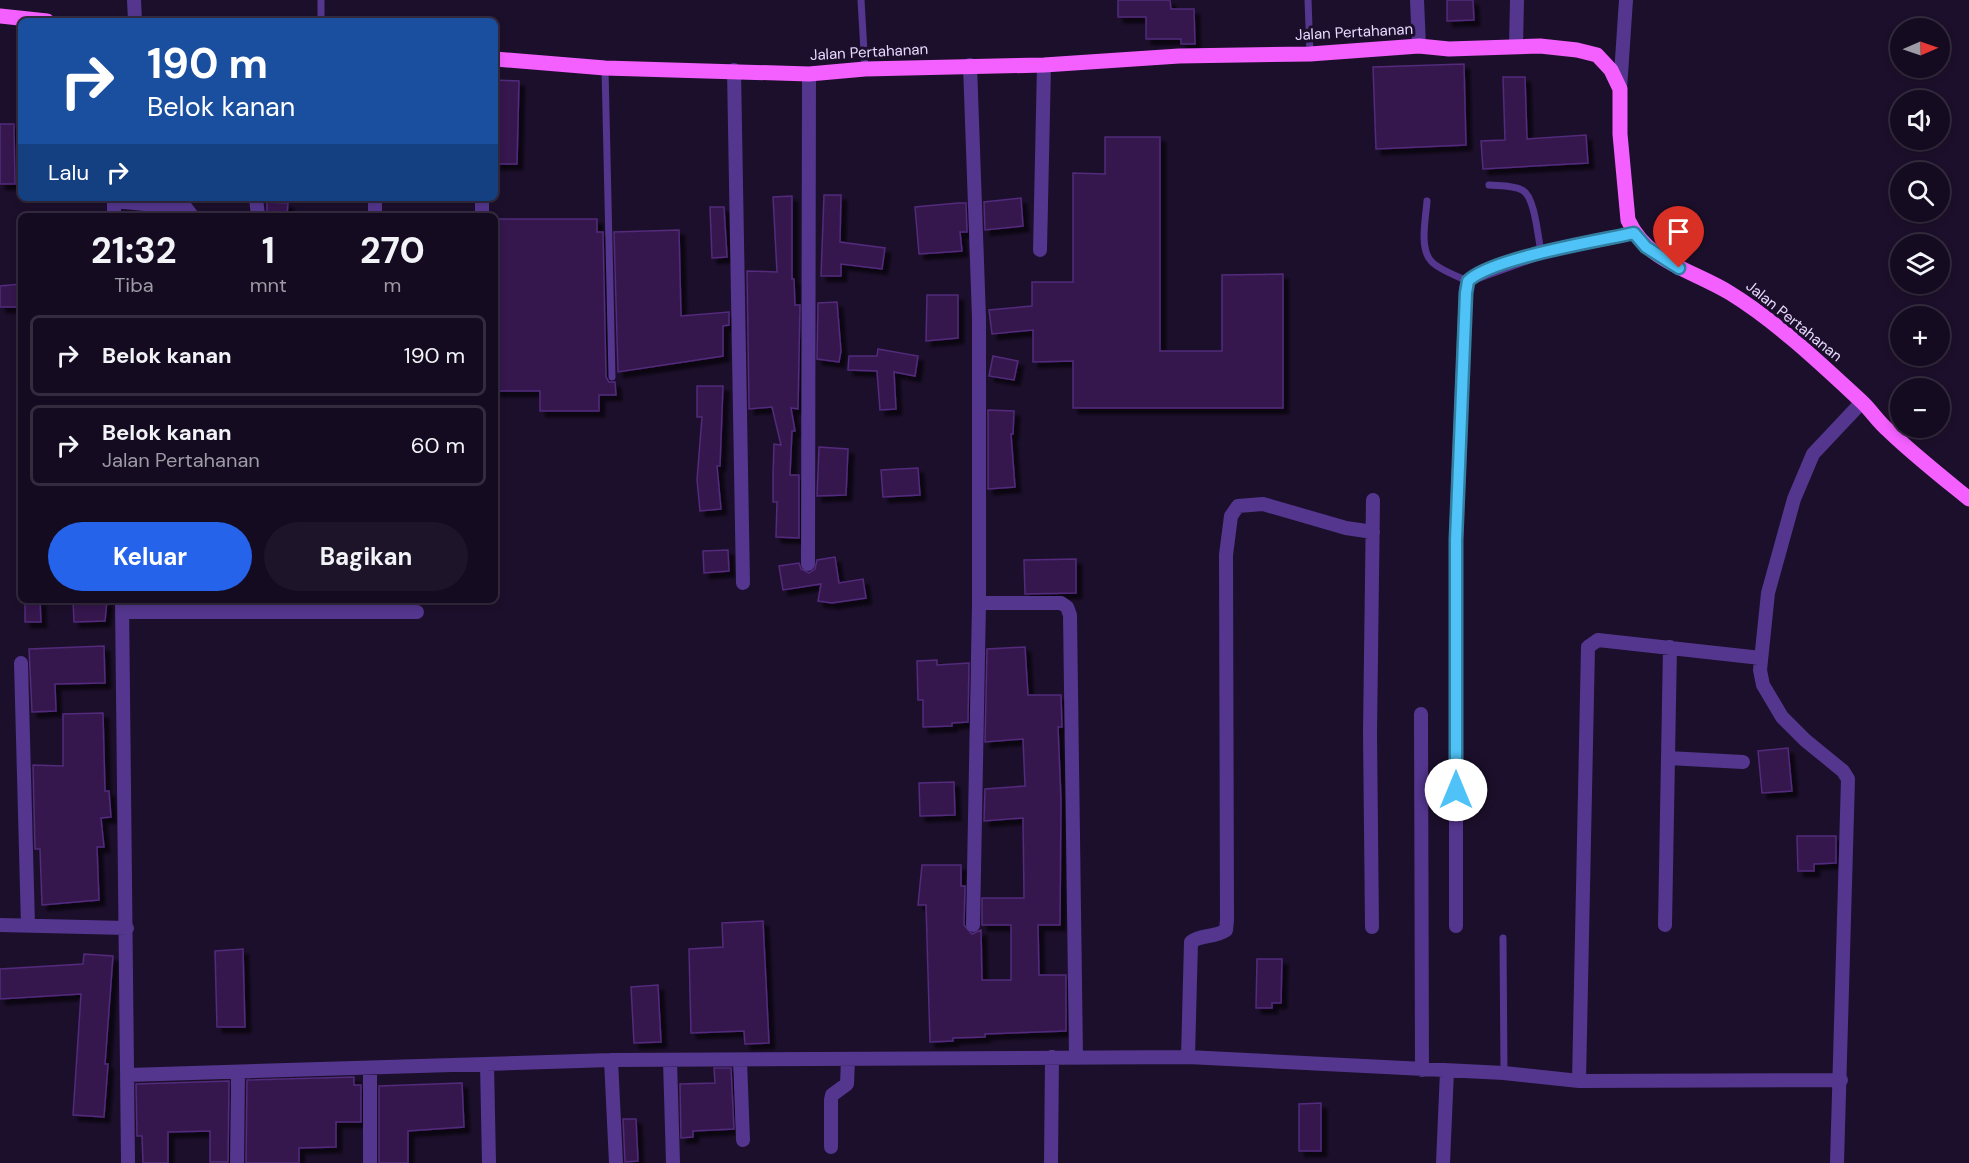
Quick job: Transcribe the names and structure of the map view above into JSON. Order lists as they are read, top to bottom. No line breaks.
{"streets":{"main road":["Jalan Pertahanan"]},"north":"right","page":{"map_buttons":["+","−"],"turn":["190 m","Belok kanan"],"then":"Lalu","eta":["21:32","Tiba","1","mnt","270","m"],"list":[{"name":"Belok kanan","value":"190 m"},{"name":"Belok kanan","note":"Jalan Pertahanan","value":"60 m"}],"buttons":["Keluar","Bagikan"]}}
